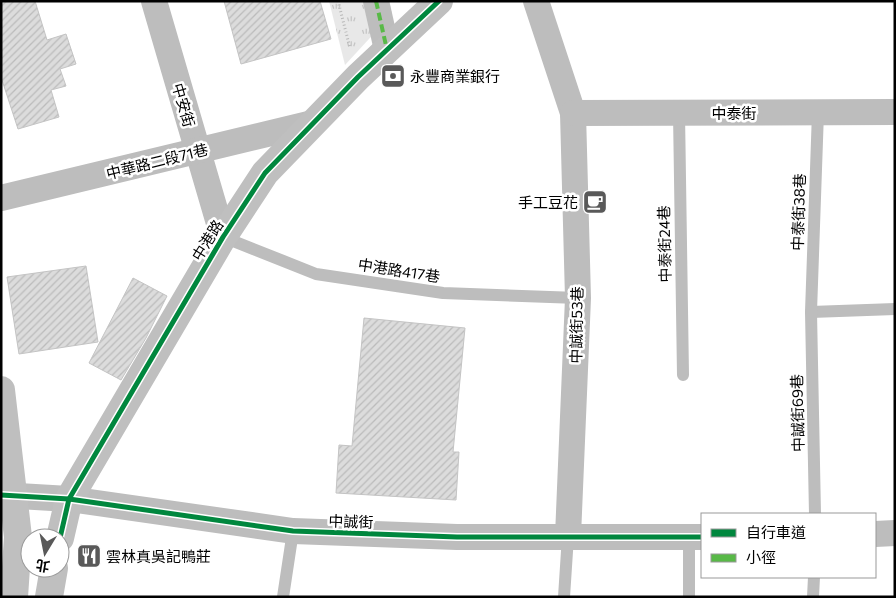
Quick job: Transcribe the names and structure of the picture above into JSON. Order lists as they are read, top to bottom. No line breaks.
{"streets":{"street":["中安街","中泰街","中華路二段71巷","中港路","中誠街53巷","中誠街"],"lane":["中泰街38巷","中泰街24巷","中港路417巷","中誠街69巷"]},"crossings":[["中安街","中華路二段71巷"],["中安街","中港路"],["中安街","中港路417巷"],["中泰街","中泰街38巷"],["中泰街","中泰街24巷"],["中泰街","中誠街53巷"],["中華路二段71巷","中港路"],["中泰街38巷","中誠街69巷"],["中港路","中港路417巷"],["中港路","中誠街"],["中港路417巷","中誠街53巷"],["中誠街53巷","中誠街"]],"places":{"bank":["永豐商業銀行"],"cafe":["手工豆花"],"restaurant":["雲林真吳記鴨莊"]},"legend":["自行車道","小徑"],"north":"bottom"}
